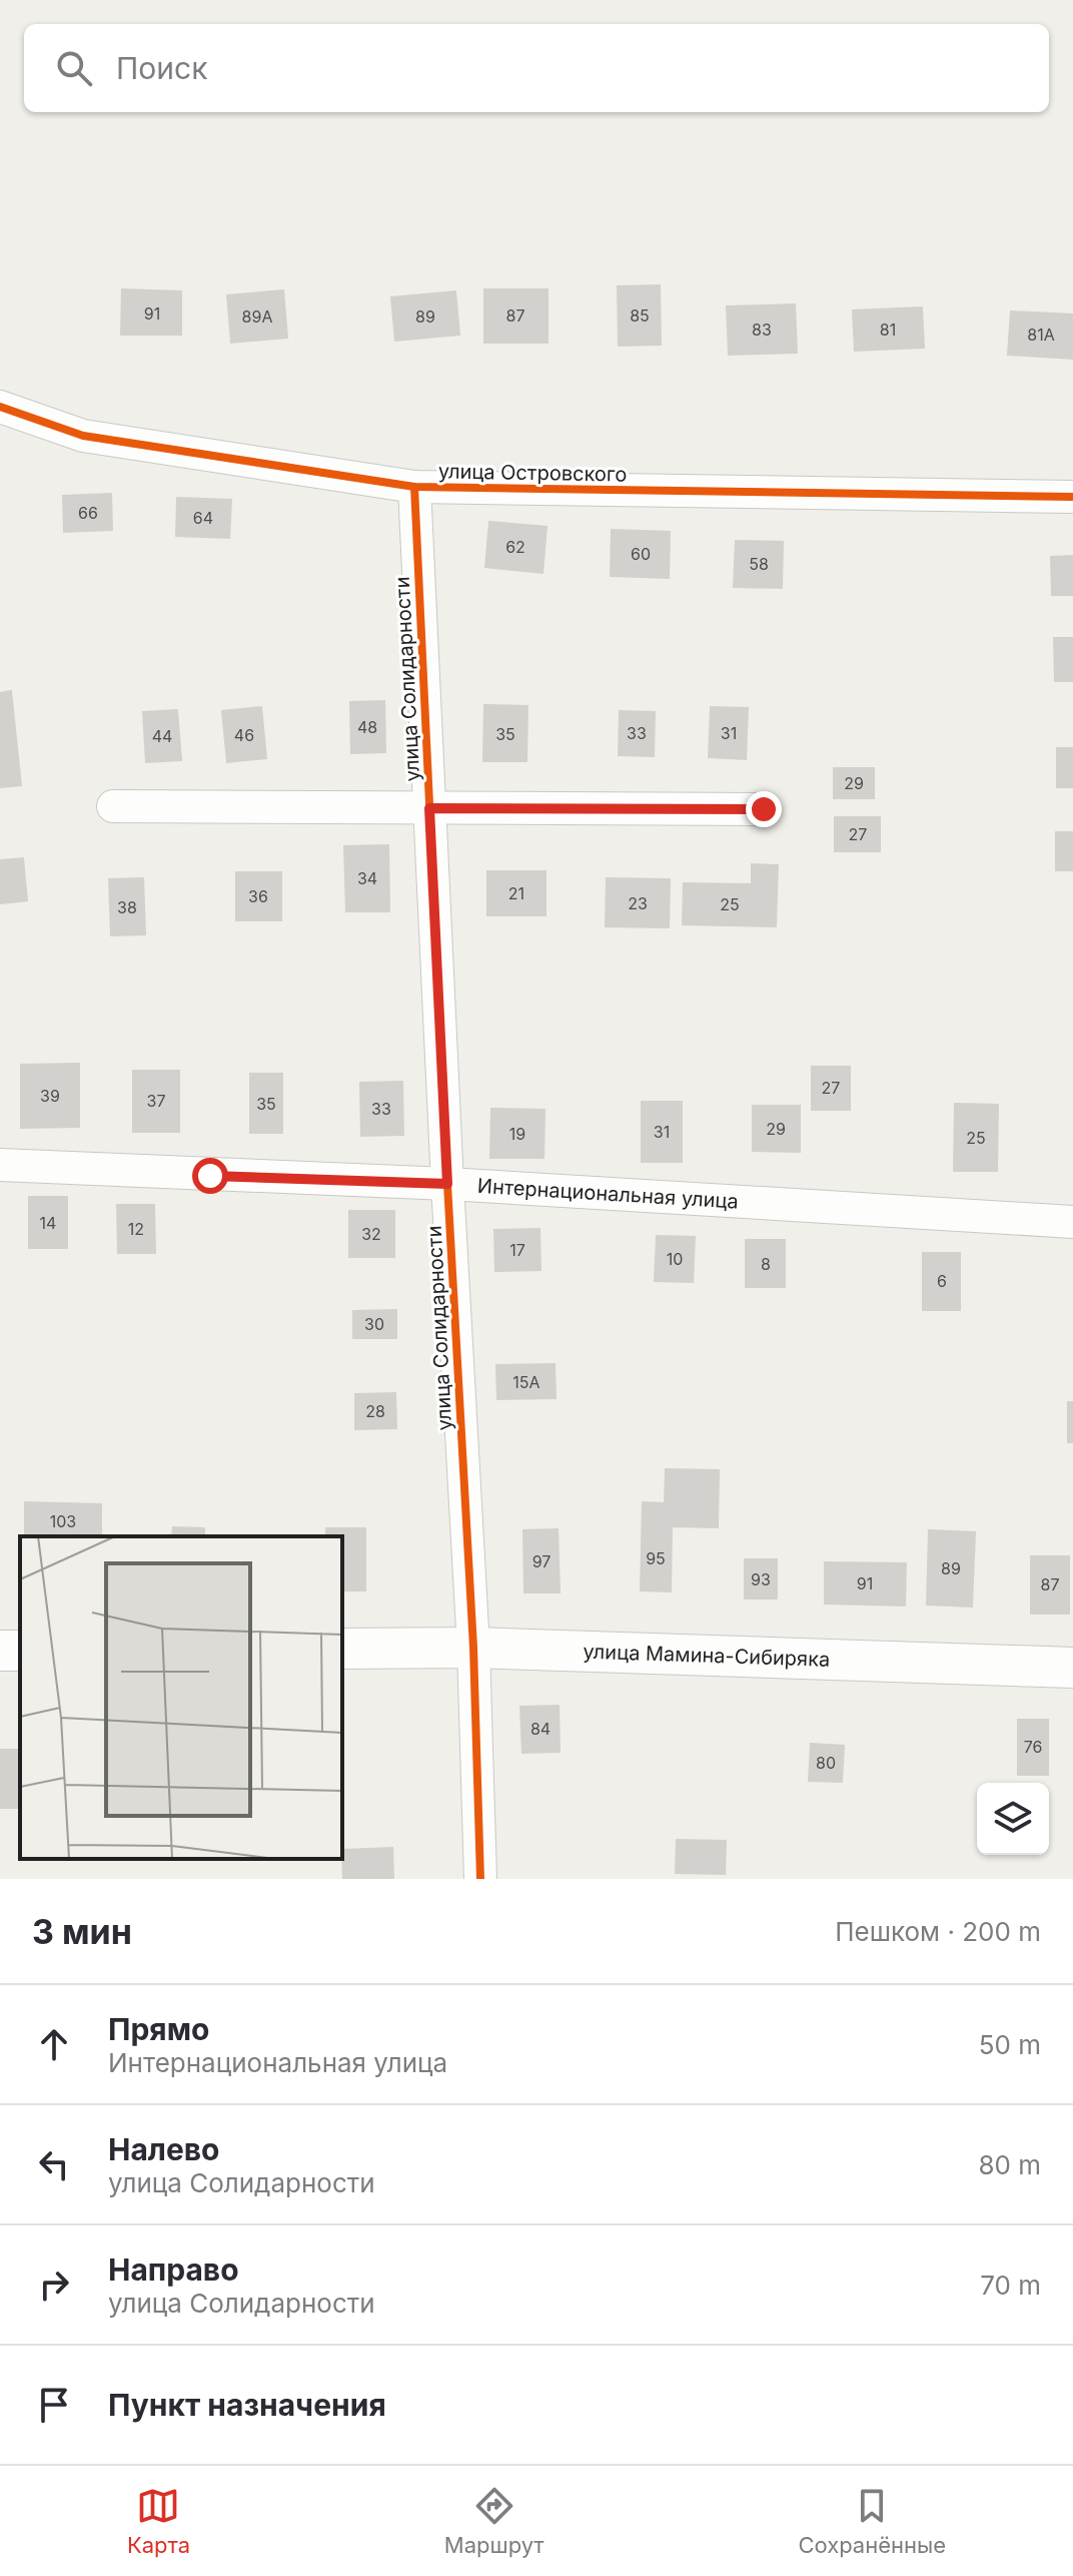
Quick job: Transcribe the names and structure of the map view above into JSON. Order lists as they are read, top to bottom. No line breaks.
{"streets":{"street":["улица Островского","улица Солидарности","Интернациональная улица","улица Мамина-Сибиряка"]},"crossings":[["улица Островского","улица Солидарности"],["улица Солидарности","Интернациональная улица"],["улица Солидарности","улица Мамина-Сибиряка"]],"house_numbers":["91","87","85","89А","89","83","81","81А","66","64","62","60","58","48","33","31","35","46","44","29","27","34","21","36","23","25","38","27","39","37","35","33","29","31","19","25","14","12","32","17","10","8","6","30","15А","28","103","95","97","89","93","91","87","84","76","80"],"page":{"search":"Поиск","heading":["3 мин","Пешком · 200 m"],"list":[["Прямо","Интернациональная улица","50 m"],["Налево","улица Солидарности","80 m"],["Направо","улица Солидарности","70 m"],"Пункт назначения"],"nav":["Карта","Маршрут","Сохранённые"]}}
